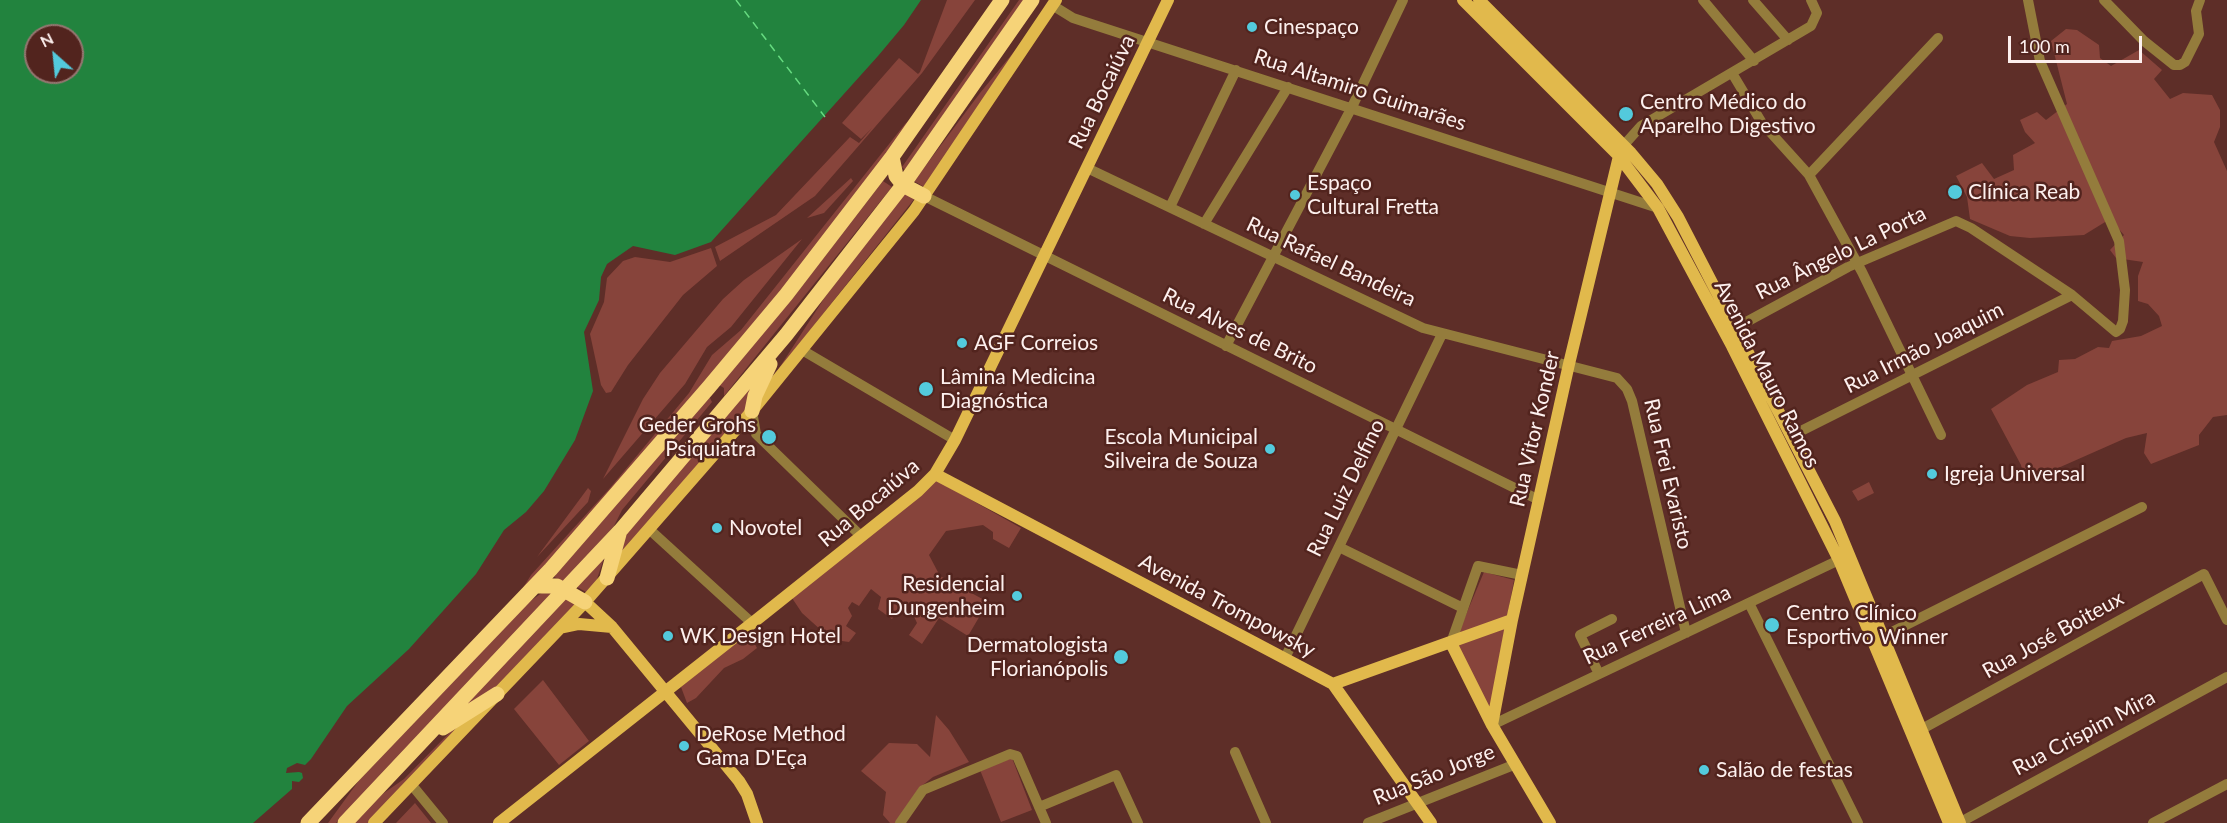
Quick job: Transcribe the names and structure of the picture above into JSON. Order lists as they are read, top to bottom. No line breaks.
{"streets":{"main road":["Rua Bocaiúva","Avenida Mauro Ramos","Rua Vitor Konder","Avenida Trompowsky"],"street":["Rua Altamiro Guimarães","Rua Ângelo La Porta","Rua Rafael Bandeira","Rua Alves de Brito","Rua Irmão Joaquim","Rua Frei Evaristo","Rua Luiz Delfino","Rua Ferreira Lima","Rua José Boiteux","Rua Crispim Mira","Rua São Jorge"]},"crossings":[["Rua Altamiro Guimarães","Rua Bocaiúva"],["Rua Altamiro Guimarães","Avenida Mauro Ramos"],["Rua Altamiro Guimarães","Rua Vitor Konder"],["Rua Bocaiúva","Rua Rafael Bandeira"],["Rua Bocaiúva","Rua Alves de Brito"],["Rua Bocaiúva","Avenida Trompowsky"],["Rua Ângelo La Porta","Rua Irmão Joaquim"],["Rua Ângelo La Porta","Avenida Mauro Ramos"],["Rua Rafael Bandeira","Rua Vitor Konder"],["Rua Rafael Bandeira","Rua Frei Evaristo"],["Rua Rafael Bandeira","Rua Luiz Delfino"],["Rua Alves de Brito","Rua Vitor Konder"],["Rua Alves de Brito","Rua Luiz Delfino"],["Rua Irmão Joaquim","Avenida Mauro Ramos"],["Avenida Mauro Ramos","Rua Vitor Konder"],["Avenida Mauro Ramos","Rua Ferreira Lima"],["Avenida Mauro Ramos","Rua José Boiteux"],["Avenida Mauro Ramos","Rua Crispim Mira"],["Rua Vitor Konder","Rua Frei Evaristo"],["Rua Vitor Konder","Rua Ferreira Lima"],["Rua Frei Evaristo","Rua Ferreira Lima"],["Rua Luiz Delfino","Avenida Trompowsky"]],"places":["Cinespaço","Centro Médico do Aparelho Digestivo","Clínica Reab","Espaço Cultural Fretta","AGF Correios","Lâmina Medicina Diagnóstica","Geder Grohs Psiquiatra","Escola Municipal Silveira de Souza","Igreja Universal","Novotel","Residencial Dungenheim","Centro Clínico Esportivo Winner","WK Design Hotel","Dermatologista Florianópolis","DeRose Method Gama D'Eça","Salão de festas"],"scale_bar":"100 m","north":"top left"}
